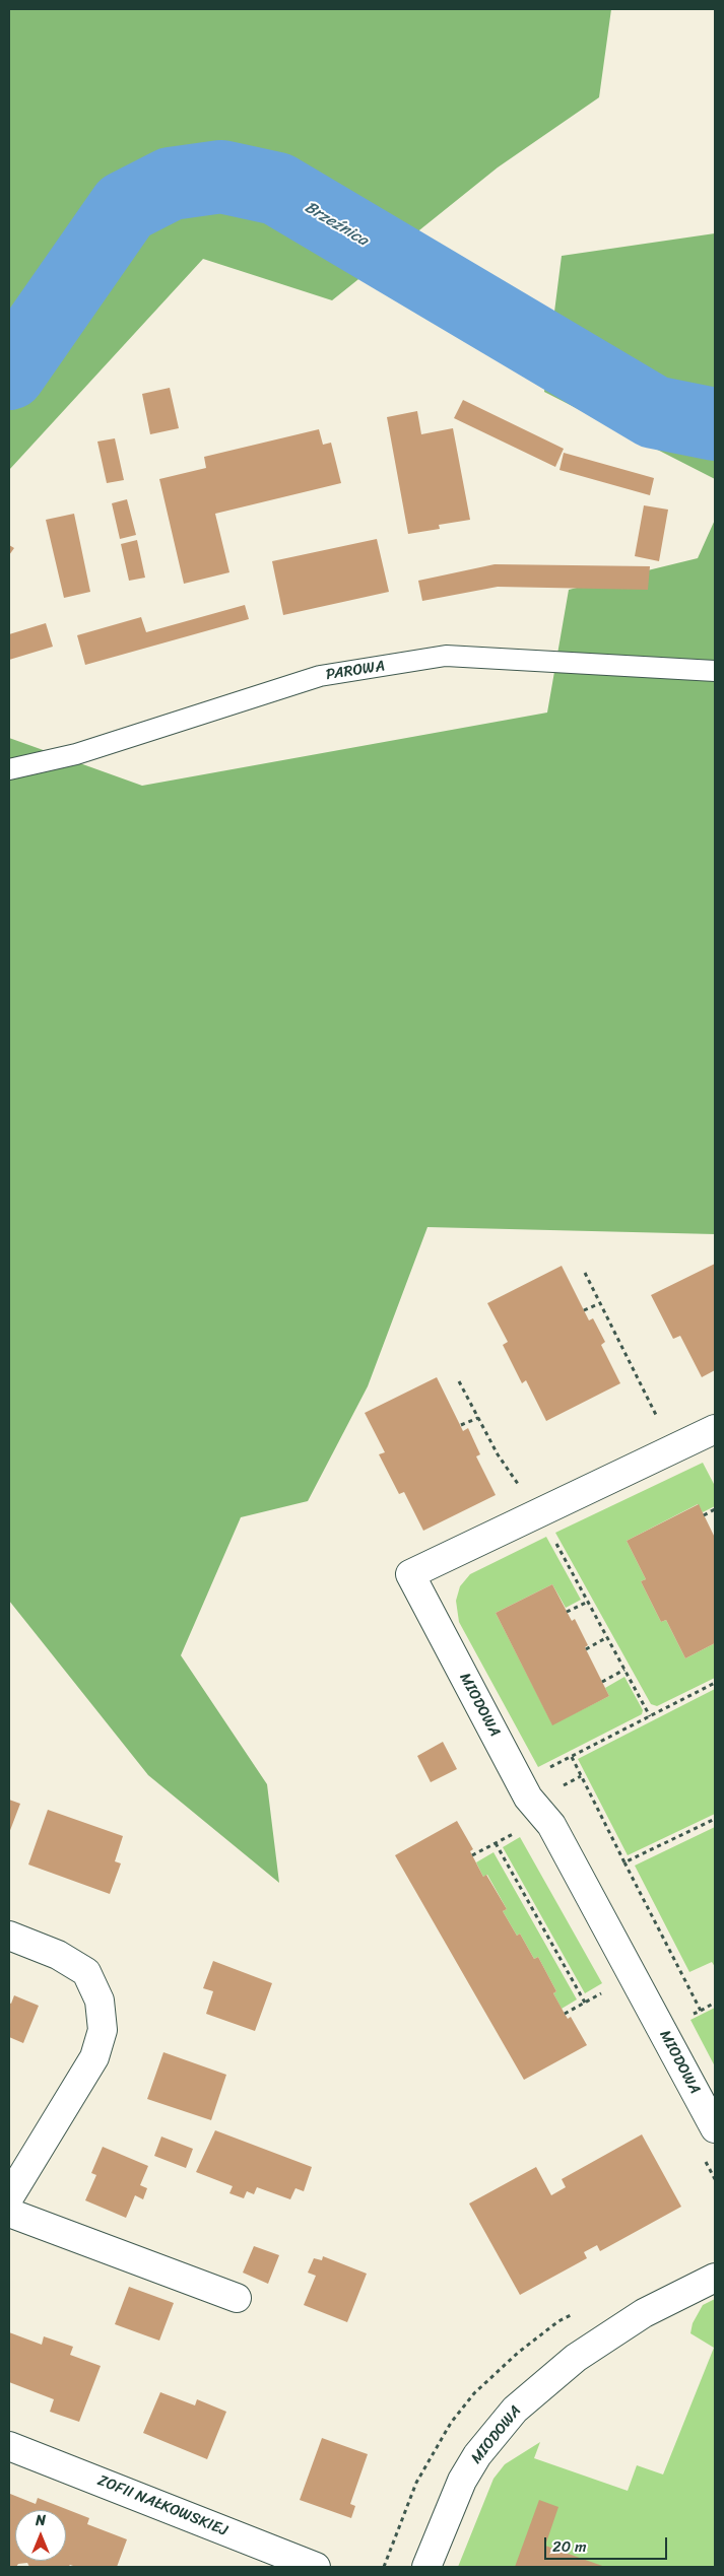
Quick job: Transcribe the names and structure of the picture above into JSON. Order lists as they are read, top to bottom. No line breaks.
{"streets":{"street":["MIODOWA","ZOFII NAŁKOWSKIEJ"],"lane":["PAROWA"]},"water":["Brzeźnica"],"scale_bar":"20 m","north":"top"}
